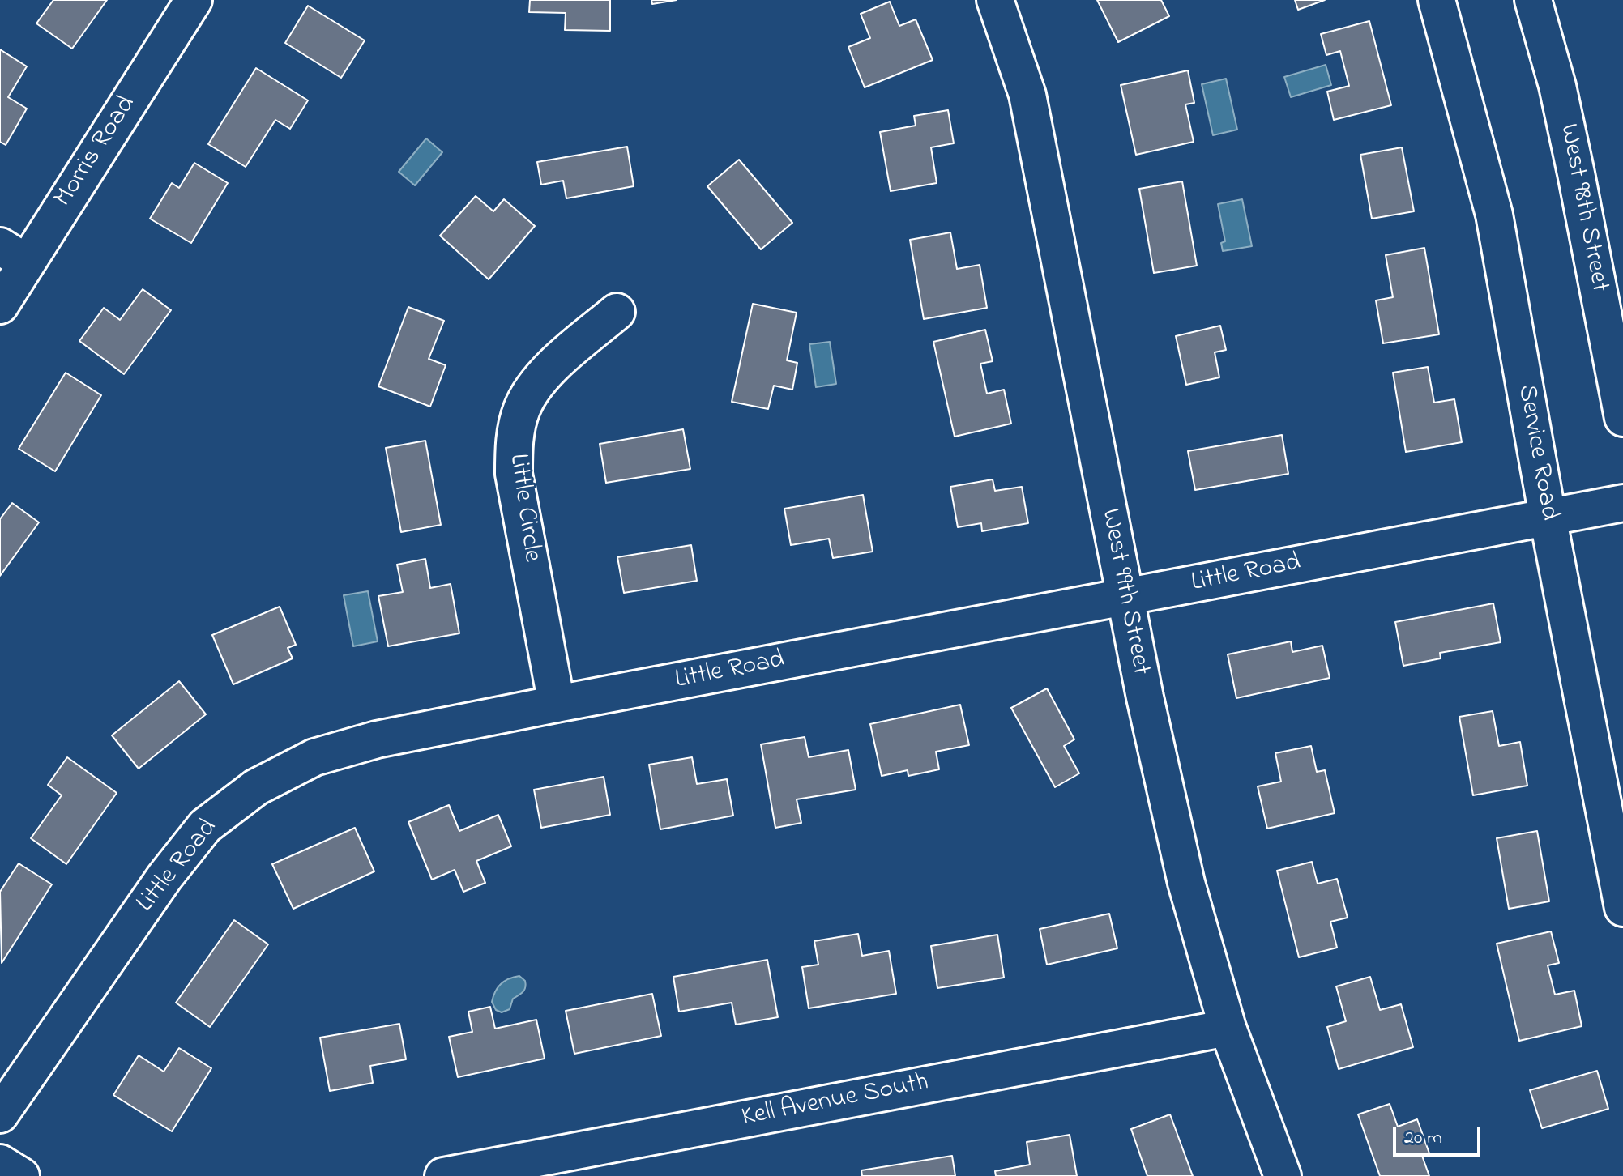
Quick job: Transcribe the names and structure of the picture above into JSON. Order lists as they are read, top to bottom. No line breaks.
{"streets":{"street":["Morris Road","West 98th Street","Service Road","Little Circle","Little Road","West 99th Street","Kell Avenue South"]},"crossings":[["Service Road","Little Road"],["Little Circle","Little Road"],["Little Road","West 99th Street"],["West 99th Street","Kell Avenue South"]],"scale_bar":"20 m"}
